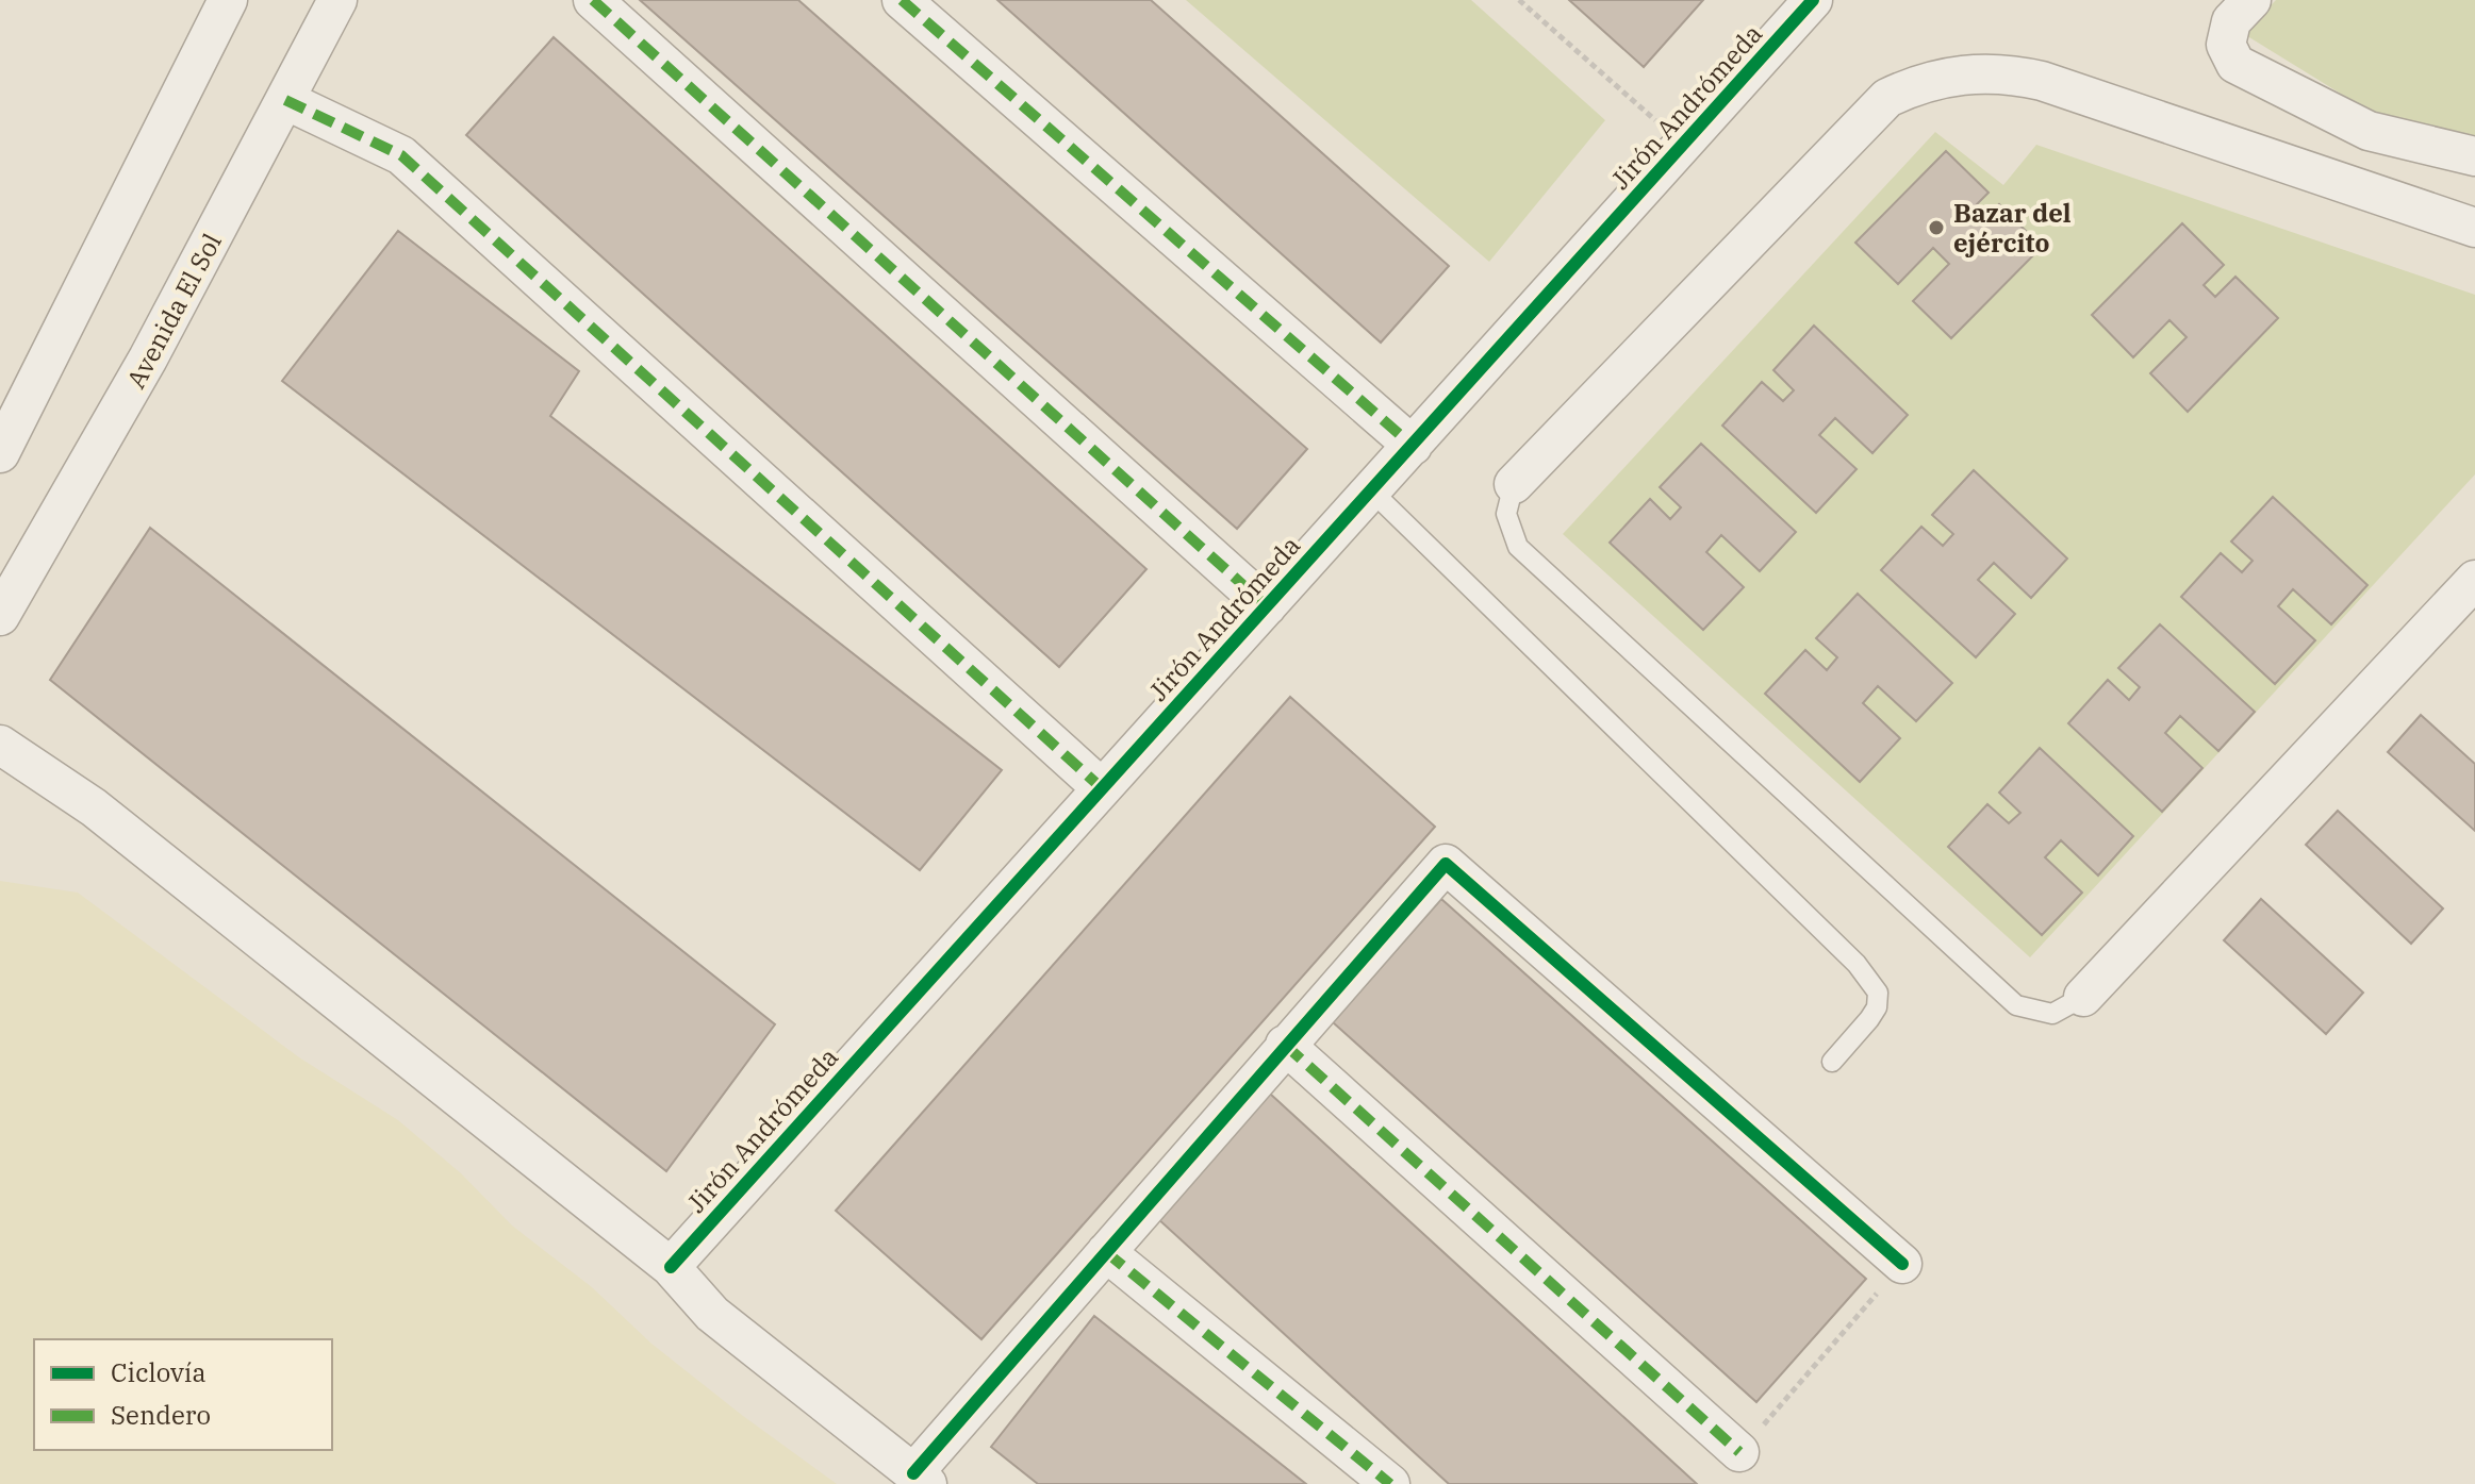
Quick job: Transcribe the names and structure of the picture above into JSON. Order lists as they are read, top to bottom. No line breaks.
{"streets":{"street":["Jirón Andrómeda","Avenida El Sol"]},"places":["Bazar del ejército"],"legend":["Ciclovía","Sendero"]}
